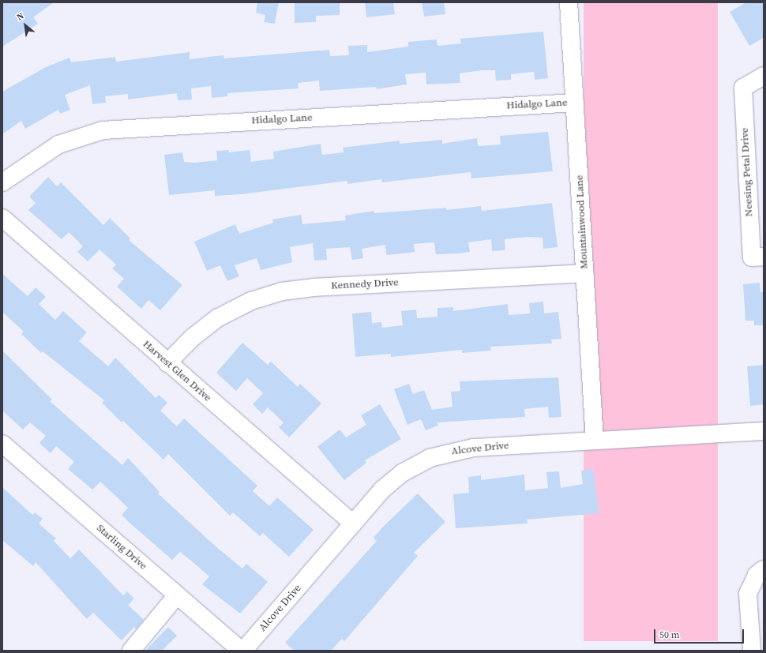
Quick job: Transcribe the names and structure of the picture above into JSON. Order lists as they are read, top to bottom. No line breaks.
{"streets":{"street":["Hidalgo Lane","Neesing Petal Drive","Mountainwood Lane","Kennedy Drive","Harvest Glen Drive","Alcove Drive","Starling Drive"]},"crossings":[["Hidalgo Lane","Mountainwood Lane"],["Mountainwood Lane","Kennedy Drive"],["Mountainwood Lane","Alcove Drive"],["Kennedy Drive","Harvest Glen Drive"],["Harvest Glen Drive","Alcove Drive"],["Alcove Drive","Starling Drive"]],"scale_bar":"50 m","north":"top left"}
